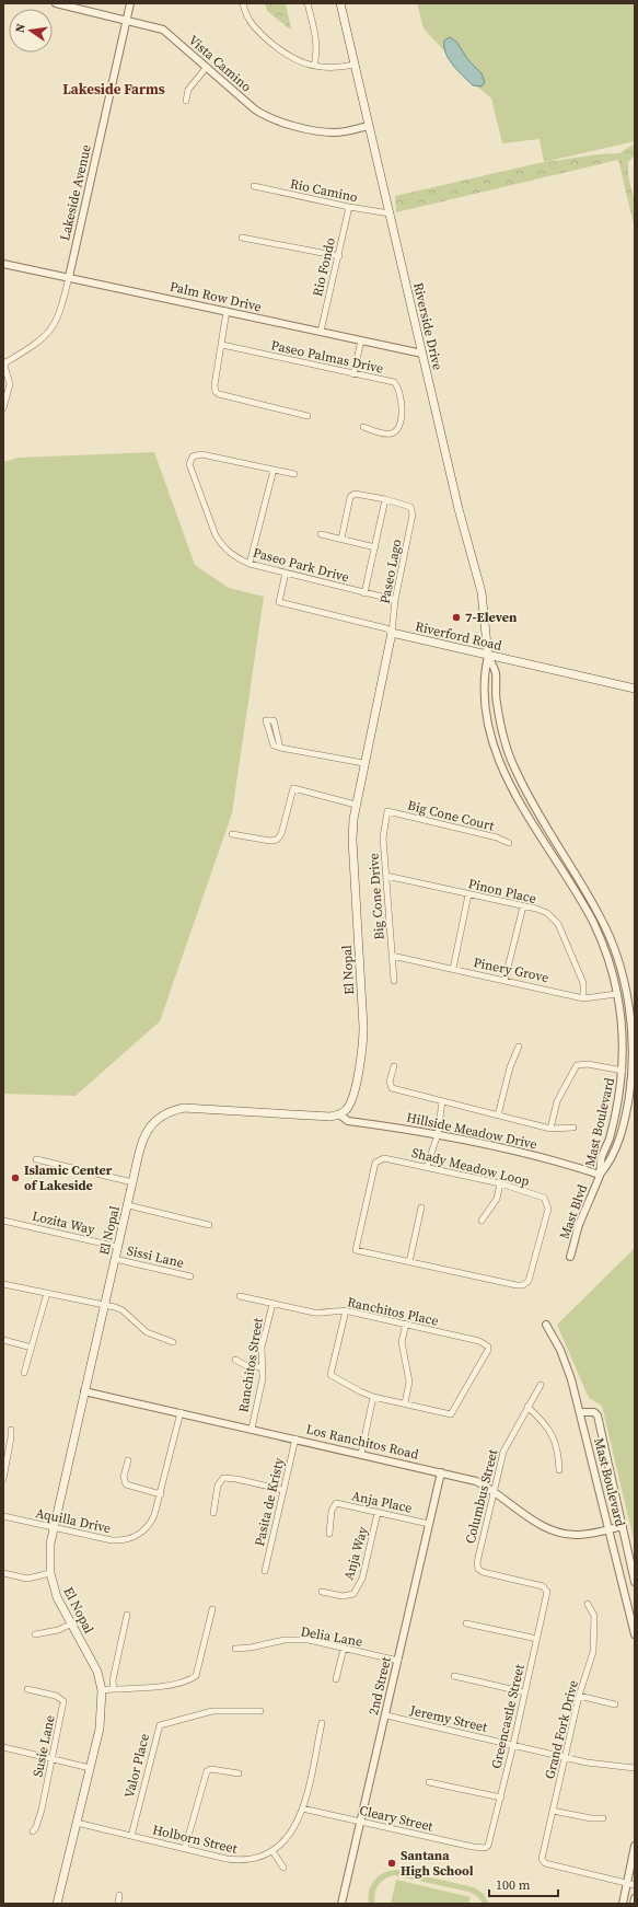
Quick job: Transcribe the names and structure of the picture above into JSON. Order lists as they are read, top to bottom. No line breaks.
{"streets":{"main road":["Riverside Drive","Riverford Road","El Nopal"],"street":["Vista Camino","Rio Camino","Lakeside Avenue","Rio Fondo","Palm Row Drive","Paseo Palmas Drive","Paseo Park Drive","Paseo Lago","Big Cone Court","Pinon Place","Big Cone Drive","Pinery Grove","Mast Boulevard","Hillside Meadow Drive","Shady Meadow Loop","Mast Blvd","Lozita Way","Sissi Lane","Ranchitos Place","Ranchitos Street","Los Ranchitos Road","Columbus Street","Pasita de Kristy","Anja Place","Aquilla Drive","Anja Way","Delia Lane","2nd Street","Greencastle Street","Jeremy Street","Grand Fork Drive","Susie Lane","Valor Place","Cleary Street","Holborn Street"]},"crossings":[["Vista Camino","Lakeside Avenue"],["Vista Camino","Riverside Drive"],["Rio Camino","Rio Fondo"],["Rio Camino","Riverside Drive"],["Lakeside Avenue","Palm Row Drive"],["Rio Fondo","Palm Row Drive"],["Palm Row Drive","Riverside Drive"],["Riverside Drive","Riverford Road"],["Riverside Drive","Mast Boulevard"],["Paseo Park Drive","Paseo Lago"],["Paseo Park Drive","Riverford Road"],["Paseo Lago","Riverford Road"],["Paseo Lago","El Nopal"],["Riverford Road","El Nopal"],["Riverford Road","Mast Boulevard"],["Big Cone Court","Big Cone Drive"],["Pinon Place","Big Cone Drive"],["Pinon Place","Pinery Grove"],["Big Cone Drive","Pinery Grove"],["El Nopal","Hillside Meadow Drive"],["El Nopal","Lozita Way"],["El Nopal","Sissi Lane"],["El Nopal","Los Ranchitos Road"],["El Nopal","Aquilla Drive"],["El Nopal","Holborn Street"],["Pinery Grove","Mast Boulevard"],["Mast Boulevard","Hillside Meadow Drive"],["Mast Boulevard","Mast Blvd"],["Mast Boulevard","Los Ranchitos Road"],["Hillside Meadow Drive","Mast Blvd"],["Ranchitos Place","Ranchitos Street"],["Ranchitos Street","Los Ranchitos Road"],["Los Ranchitos Road","Columbus Street"],["Los Ranchitos Road","Pasita de Kristy"],["Los Ranchitos Road","Aquilla Drive"],["Los Ranchitos Road","2nd Street"],["Columbus Street","Greencastle Street"],["Anja Place","Anja Way"],["Anja Place","2nd Street"],["Delia Lane","2nd Street"],["2nd Street","Jeremy Street"],["2nd Street","Cleary Street"],["Greencastle Street","Jeremy Street"],["Greencastle Street","Cleary Street"],["Jeremy Street","Grand Fork Drive"],["Valor Place","Holborn Street"],["Cleary Street","Holborn Street"]],"districts":["Lakeside Farms"],"places":["7-Eleven","Islamic Center of Lakeside","Santana High School"],"scale_bar":"100 m","north":"left"}
